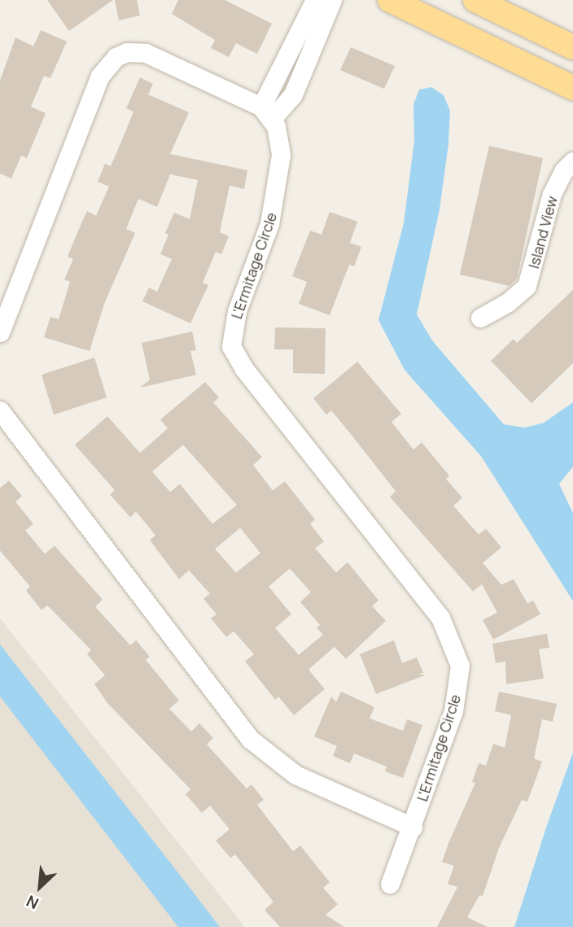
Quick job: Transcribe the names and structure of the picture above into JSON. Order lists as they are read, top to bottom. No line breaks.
{"streets":{"street":["Island View","L'Ermitage Circle"]},"north":"bottom left"}
